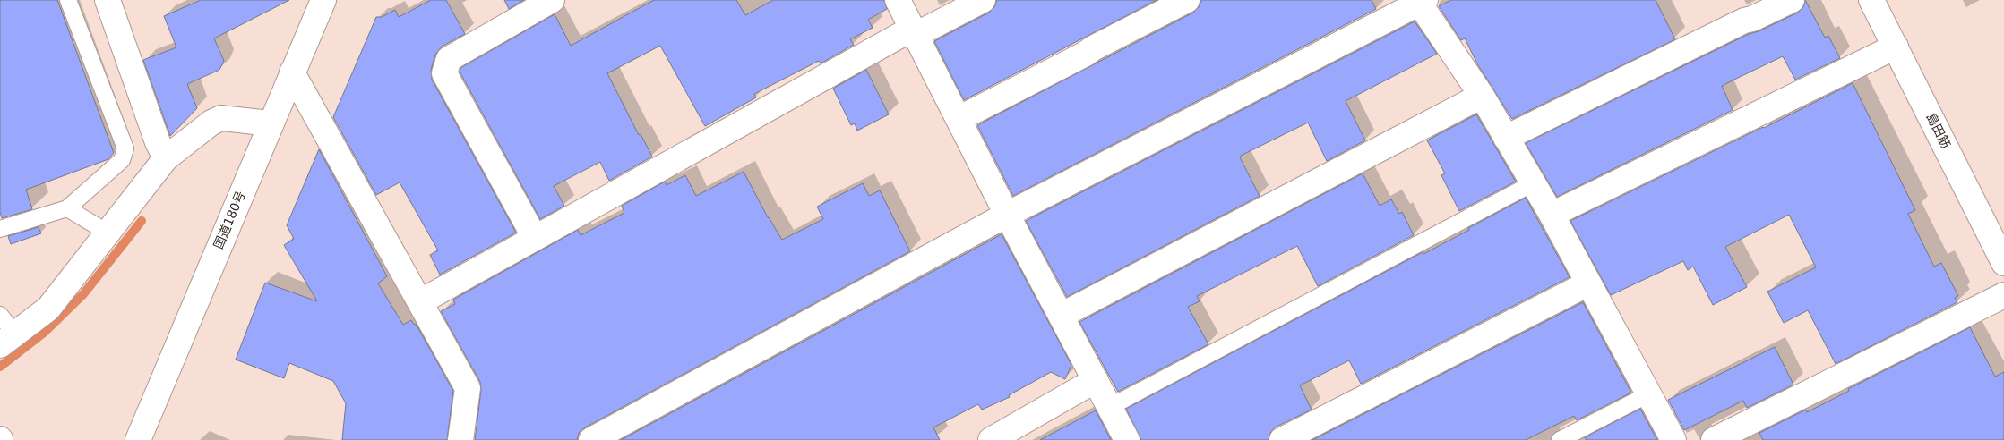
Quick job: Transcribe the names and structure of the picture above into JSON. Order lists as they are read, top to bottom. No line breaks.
{"streets":{"main road":["島田筋","国道180号"]}}
